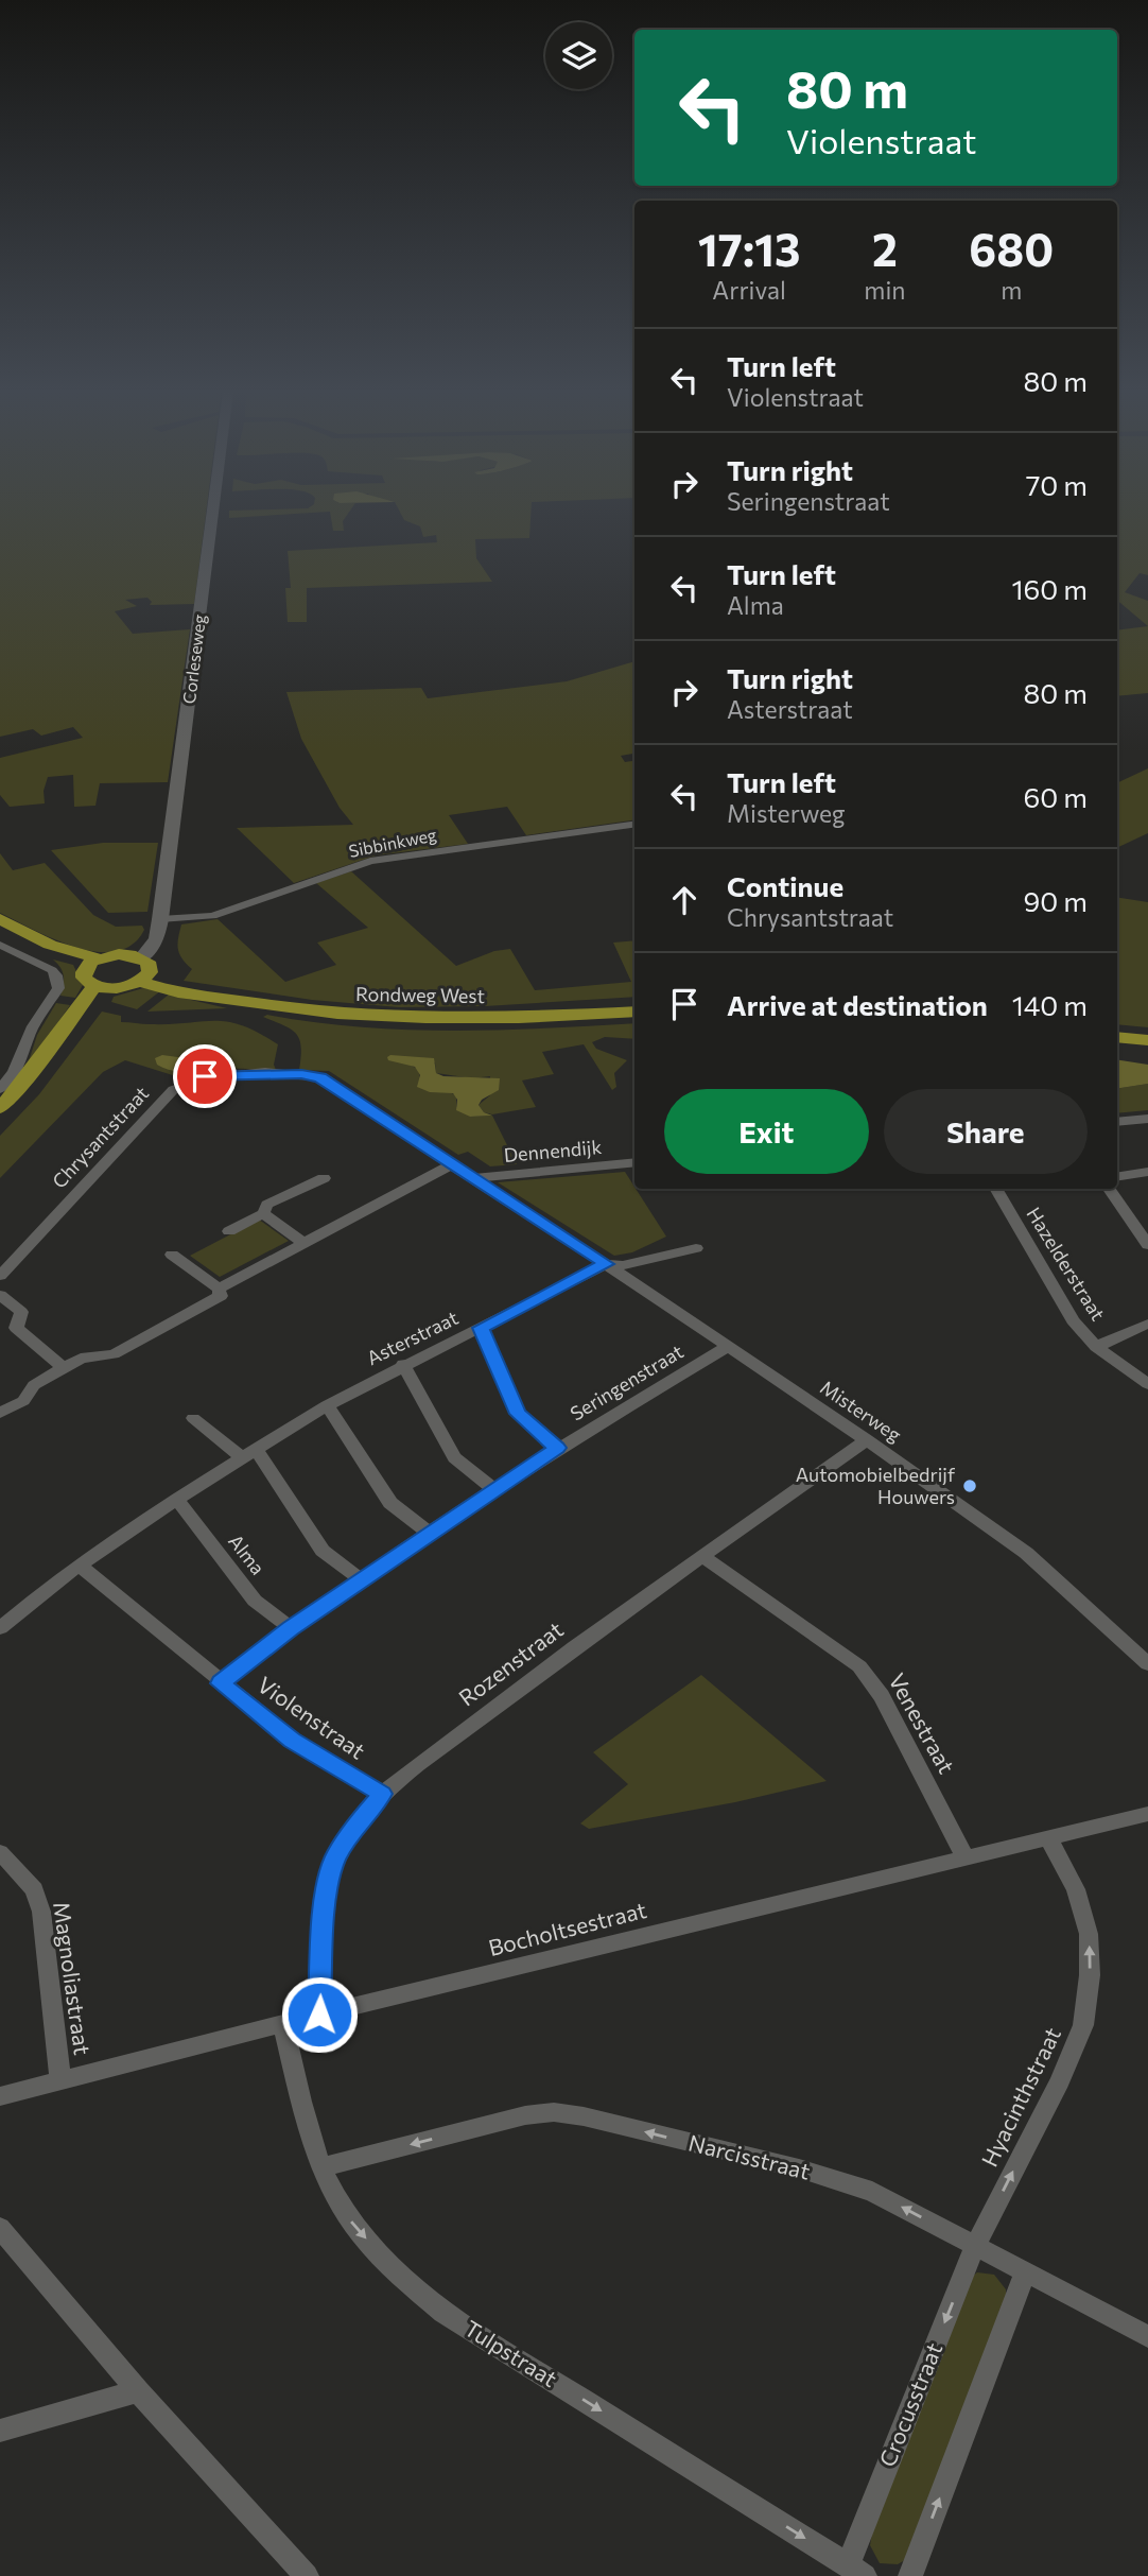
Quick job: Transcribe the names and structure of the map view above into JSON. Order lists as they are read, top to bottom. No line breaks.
{"streets":{"main road":["Corleseweg","Rondweg West"],"street":["Sibbinkweg","Chrysantstraat","Dennendijk","Hazelderstraat","Asterstraat","Seringenstraat","Misterweg","Alma","Rozenstraat","Violenstraat","Venestraat","Bocholtsestraat","Magnoliastraat","Hyacinthstraat","Narcisstraat","Tulpstraat","Crocusstraat"]},"crossings":[["Corleseweg","Sibbinkweg"],["Corleseweg","Rondweg West"],["Chrysantstraat","Misterweg"],["Dennendijk","Misterweg"],["Asterstraat","Misterweg"],["Asterstraat","Alma"],["Asterstraat","Violenstraat"],["Seringenstraat","Misterweg"],["Seringenstraat","Alma"],["Seringenstraat","Violenstraat"],["Misterweg","Rozenstraat"],["Rozenstraat","Violenstraat"],["Rozenstraat","Venestraat"],["Rozenstraat","Bocholtsestraat"],["Venestraat","Bocholtsestraat"],["Bocholtsestraat","Magnoliastraat"],["Bocholtsestraat","Hyacinthstraat"],["Bocholtsestraat","Tulpstraat"],["Hyacinthstraat","Narcisstraat"],["Hyacinthstraat","Crocusstraat"],["Narcisstraat","Tulpstraat"],["Narcisstraat","Crocusstraat"],["Tulpstraat","Crocusstraat"]],"one_way":["Hyacinthstraat","Narcisstraat","Tulpstraat"],"places":["Automobielbedrijf Houwers"],"page":{"turn":["80 m","Violenstraat"],"eta":["17:13","Arrival","2","min","680","m"],"list":[{"name":"Turn left","note":"Violenstraat","value":"80 m"},{"name":"Turn right","note":"Seringenstraat","value":"70 m"},{"name":"Turn left","note":"Alma","value":"160 m"},{"name":"Turn right","note":"Asterstraat","value":"80 m"},{"name":"Turn left","note":"Misterweg","value":"60 m"},{"name":"Continue","note":"Chrysantstraat","value":"90 m"},{"name":"Arrive at destination","value":"140 m"}],"buttons":["Exit","Share"]}}
